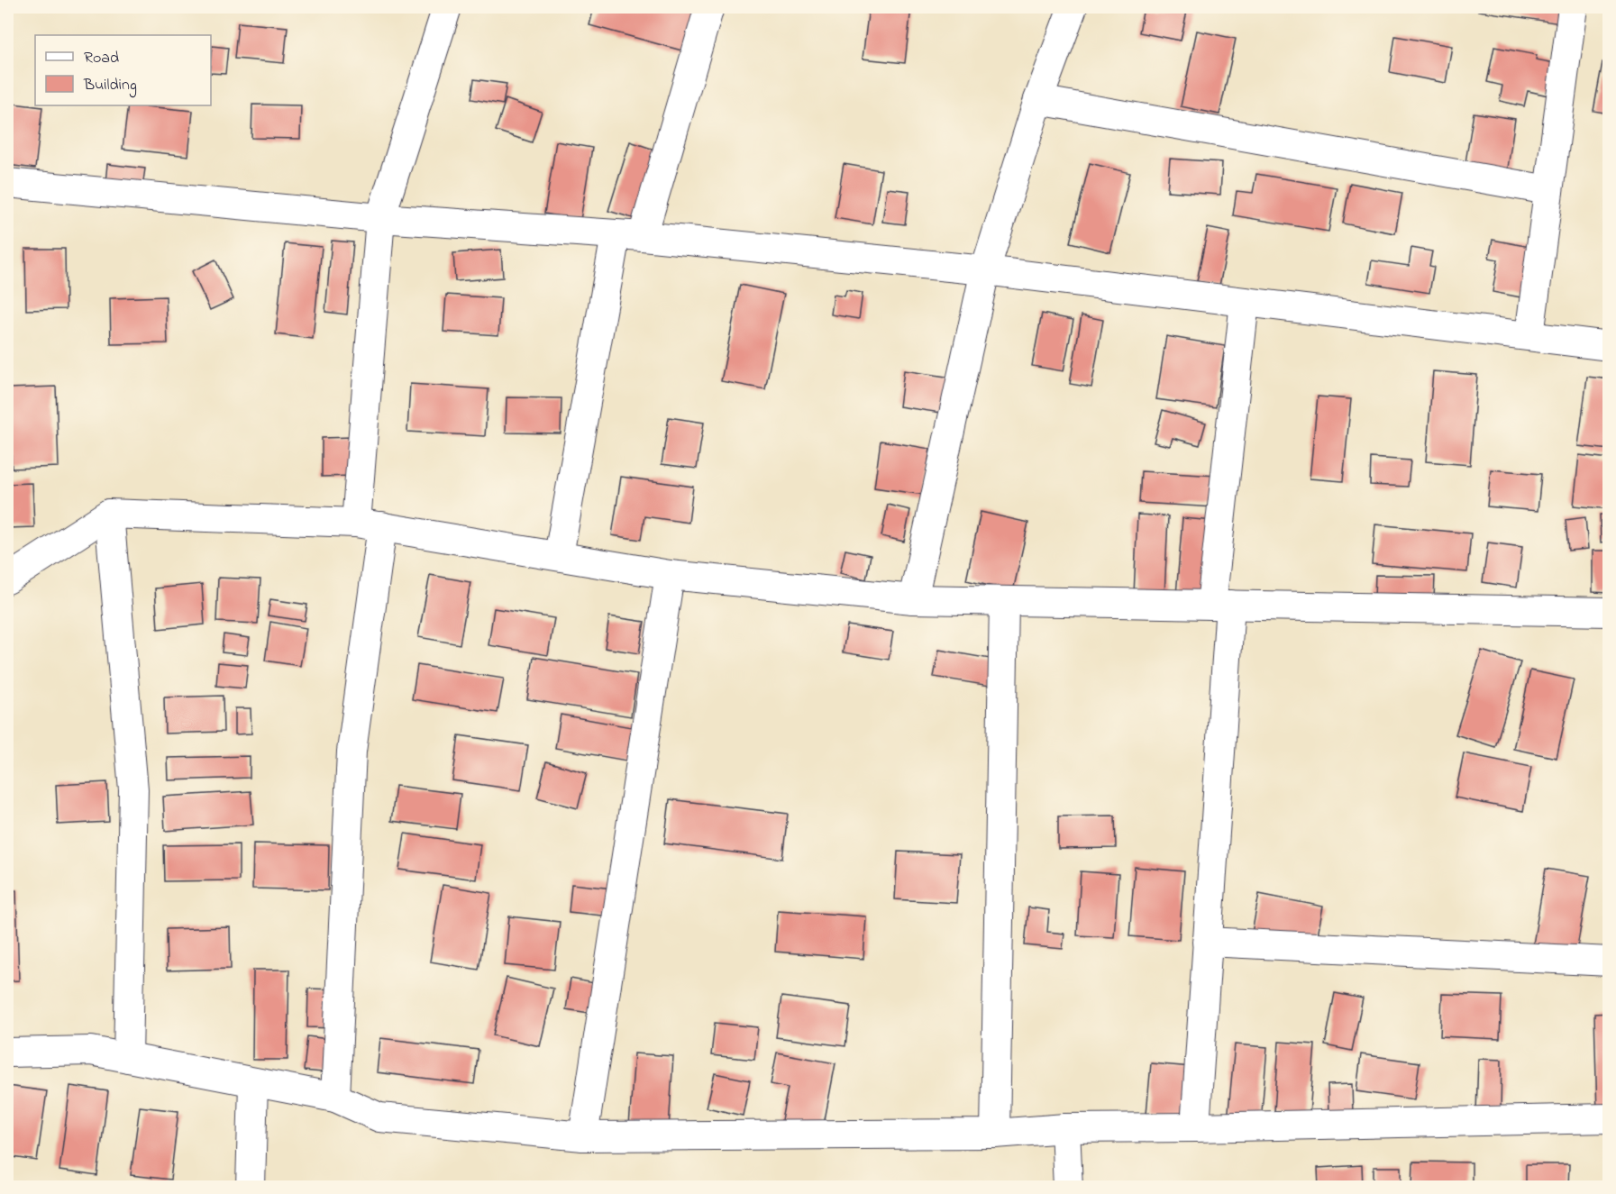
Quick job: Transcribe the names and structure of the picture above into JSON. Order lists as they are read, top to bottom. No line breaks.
{"legend":["Road","Building"]}
